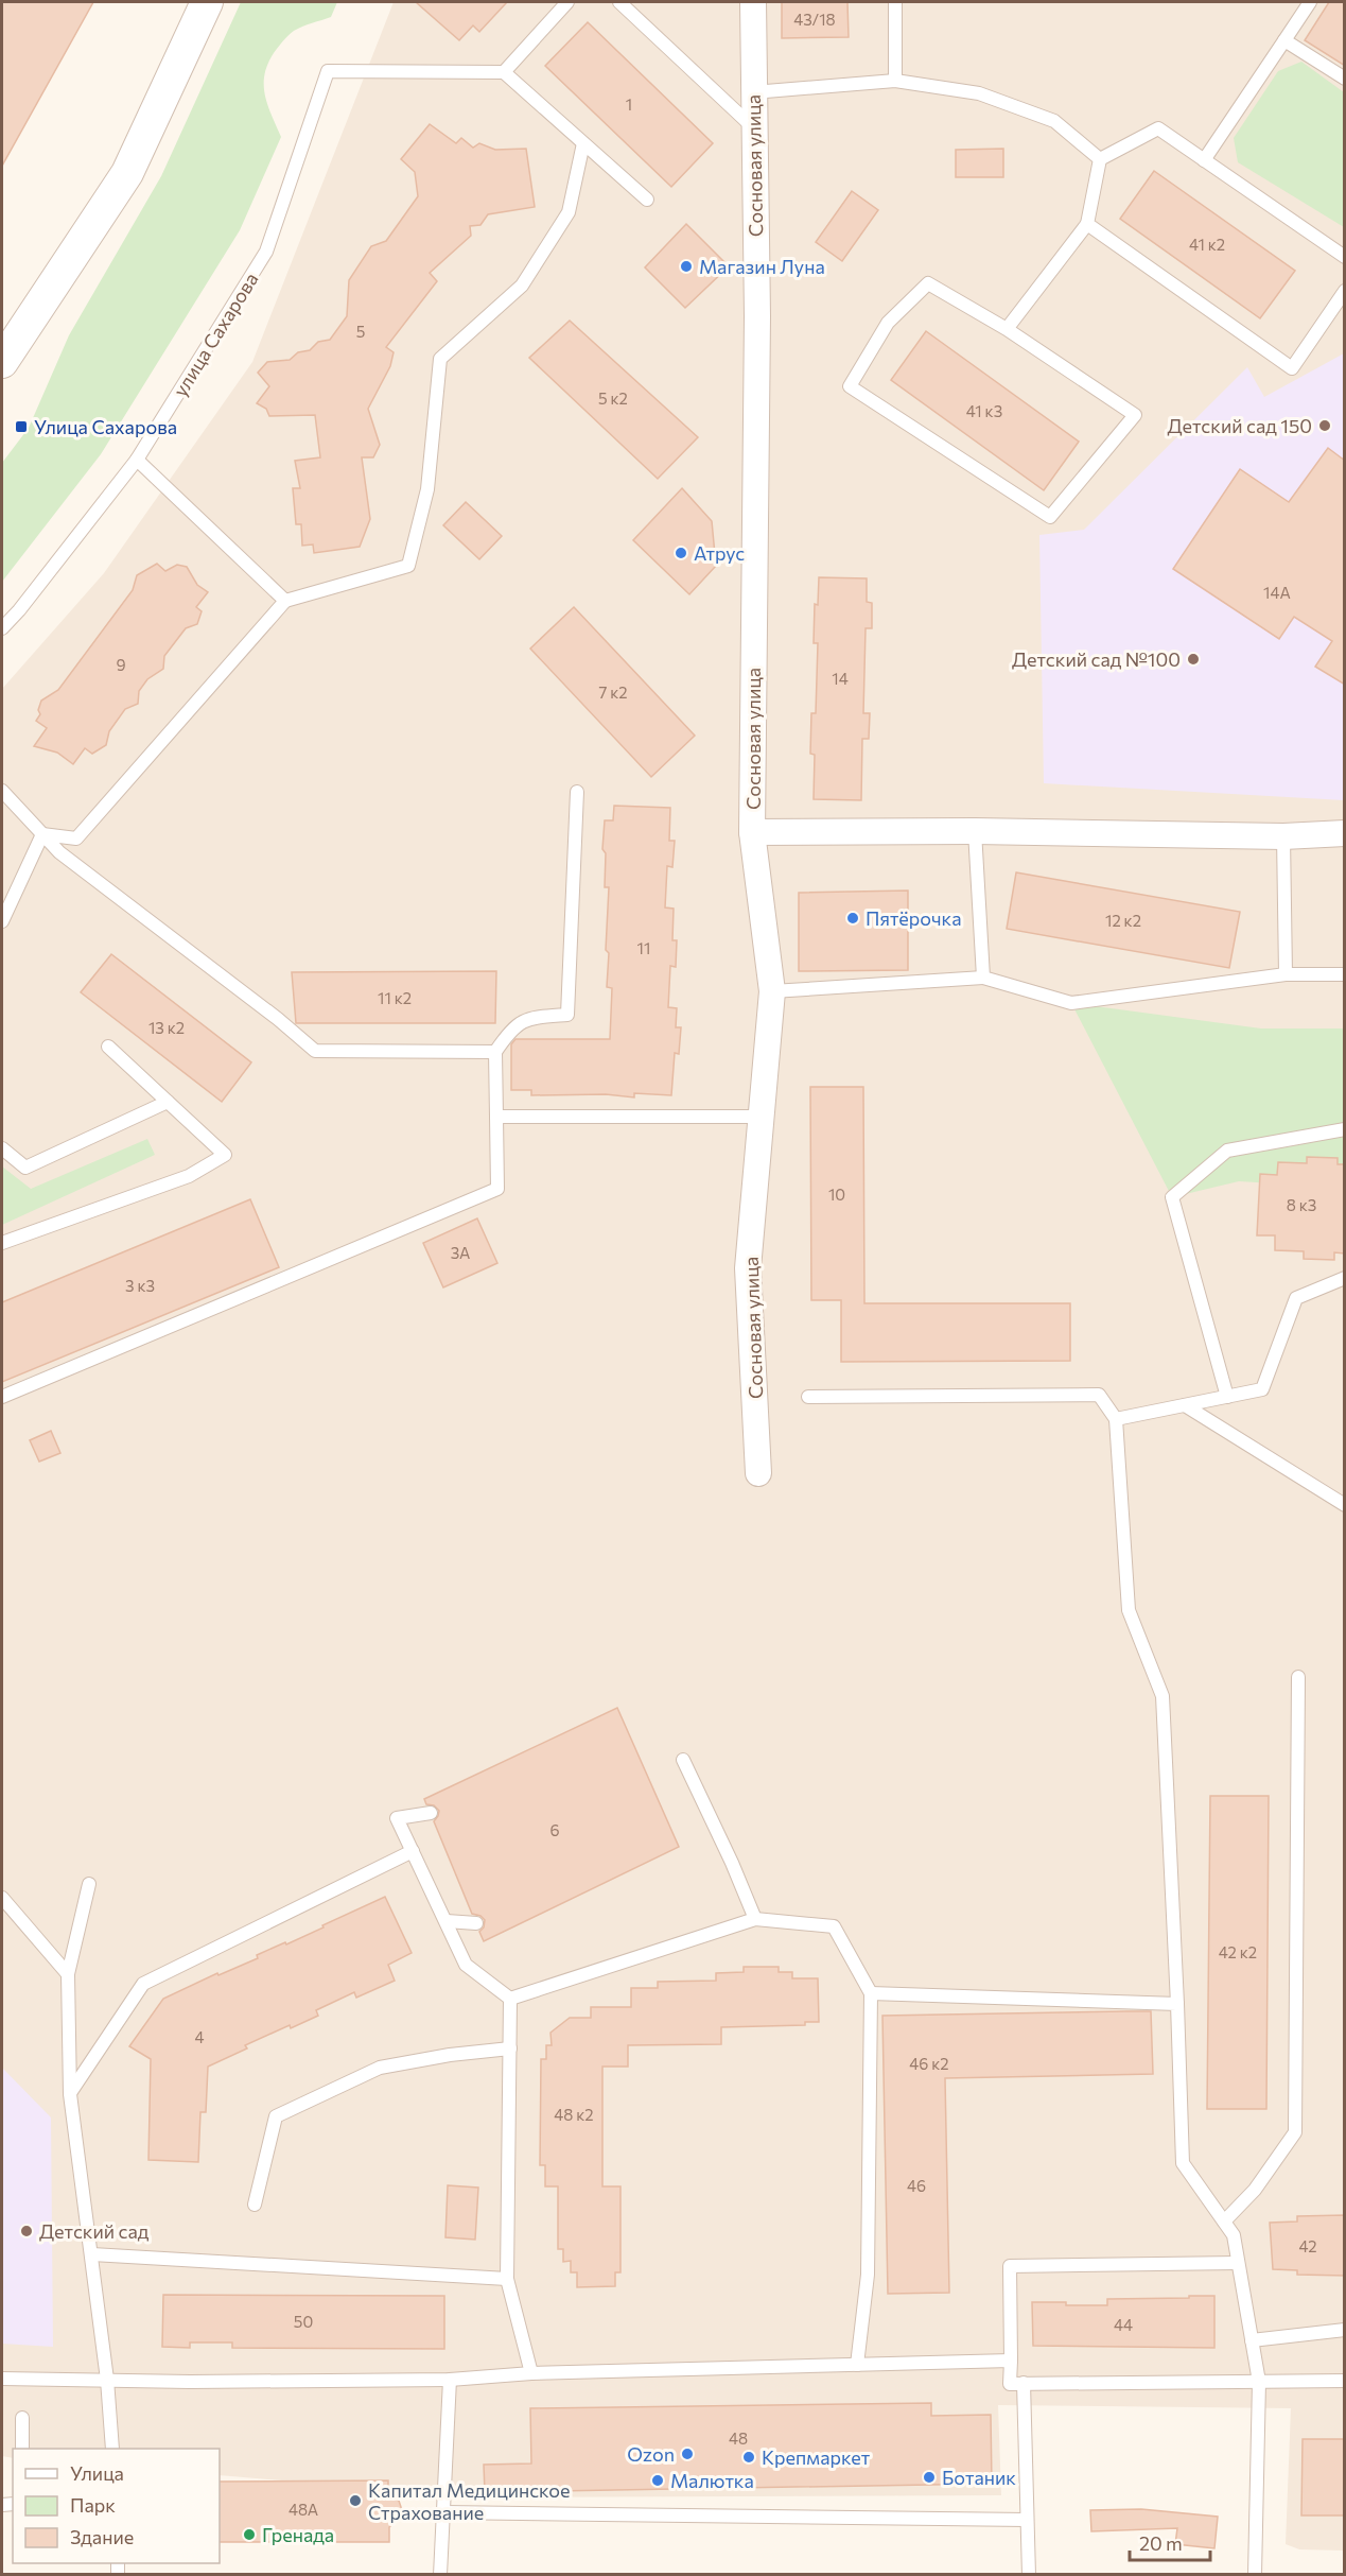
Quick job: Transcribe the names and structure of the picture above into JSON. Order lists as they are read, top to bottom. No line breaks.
{"streets":{"street":["Сосновая улица"],"lane":["улица Сахарова"]},"places":{"other":["Магазин Луна","Детский сад 150","Атрус","Детский сад №100","Пятёрочка","Детский сад","Ozon","Крепмаркет","Ботаник","Малютка","Капитал Медицинское Страхование","Гренада"],"transit":["Улица Сахарова"]},"house_numbers":["43/18","1","41 к2","5","5 к2","41 к3","14А","9","14","7 к2","12 к2","11","11 к2","13 к2","10","8 к3","3А","3 к3","6","42 к2","4","46 к2","48 к2","46","42","50","44","48","48А"],"legend":["Улица","Парк","Здание"],"scale_bar":"20 m"}
